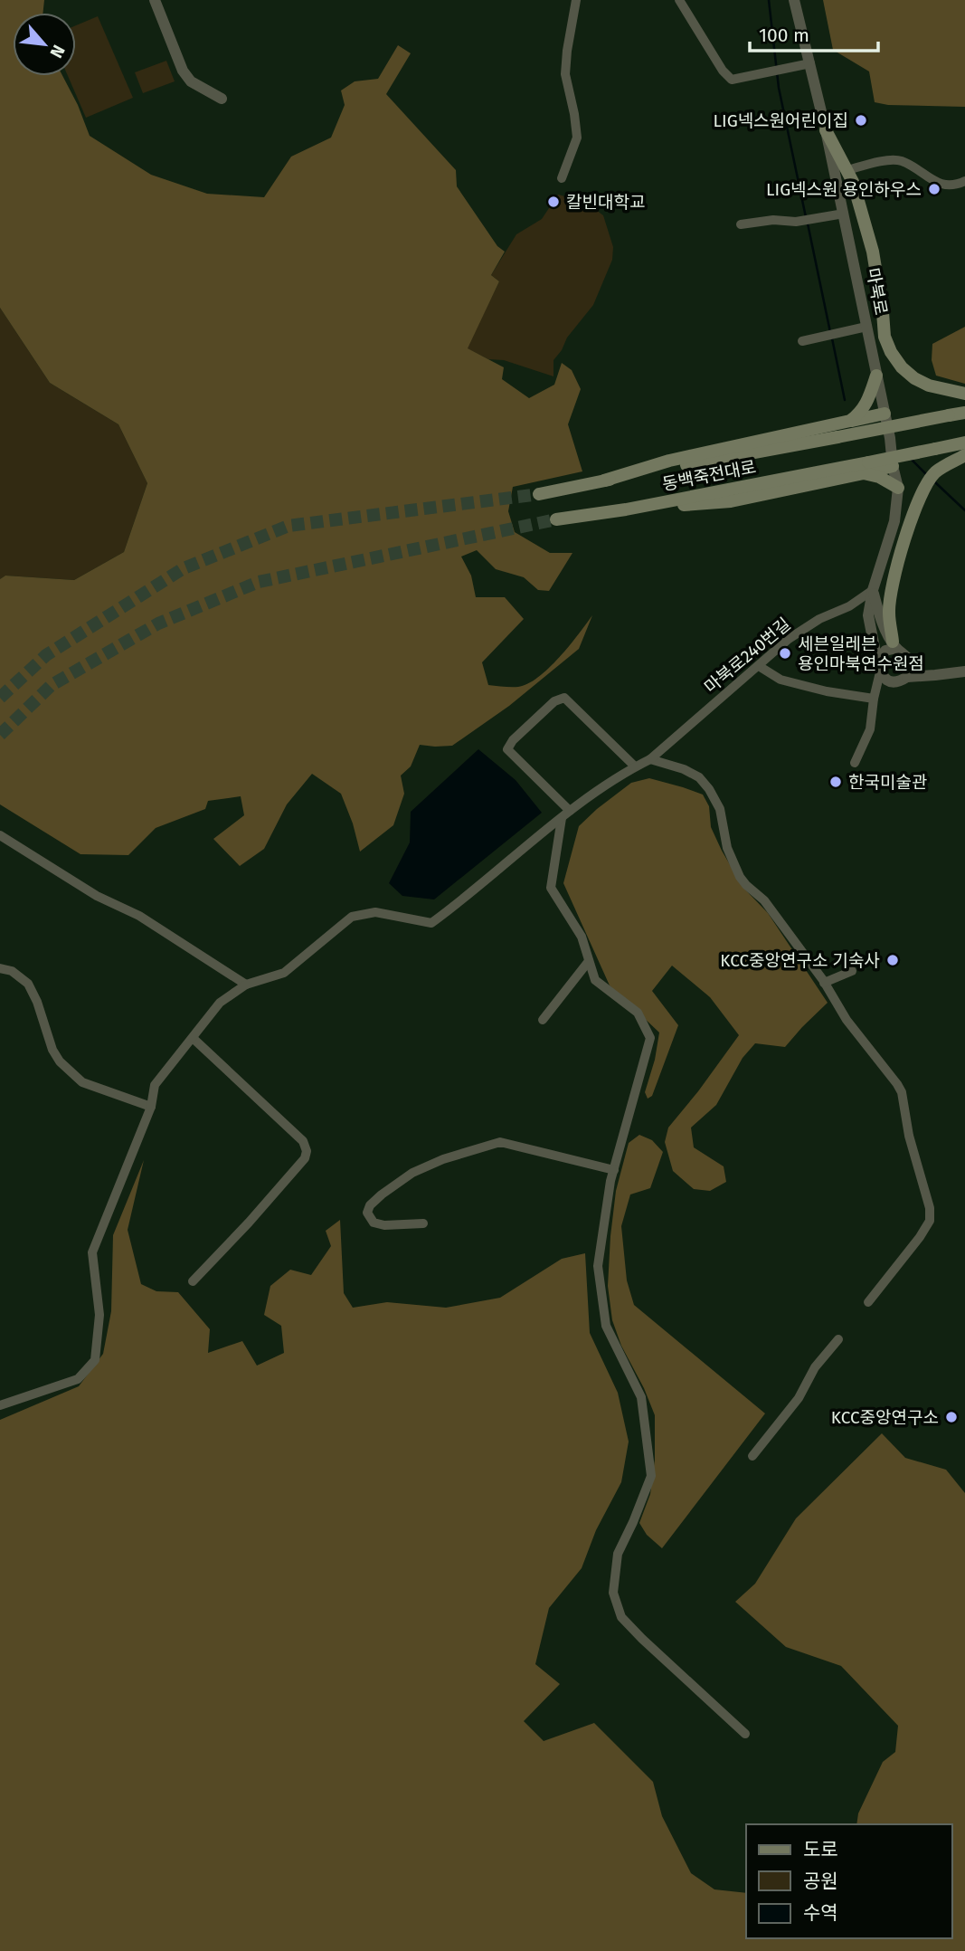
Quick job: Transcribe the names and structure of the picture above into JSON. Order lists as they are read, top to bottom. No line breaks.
{"streets":{"main road":["동백죽전대로"],"street":["마북로","마북로240번길"]},"crossings":[["마북로","마북로240번길"]],"places":["LIG넥스원어린이집","LIG넥스원 용인하우스","칼빈대학교","세븐일레븐 용인마북연수원점","한국미술관","KCC중앙연구소 기숙사","KCC중앙연구소"],"legend":["도로","공원","수역"],"scale_bar":"100 m","north":"bottom right"}
